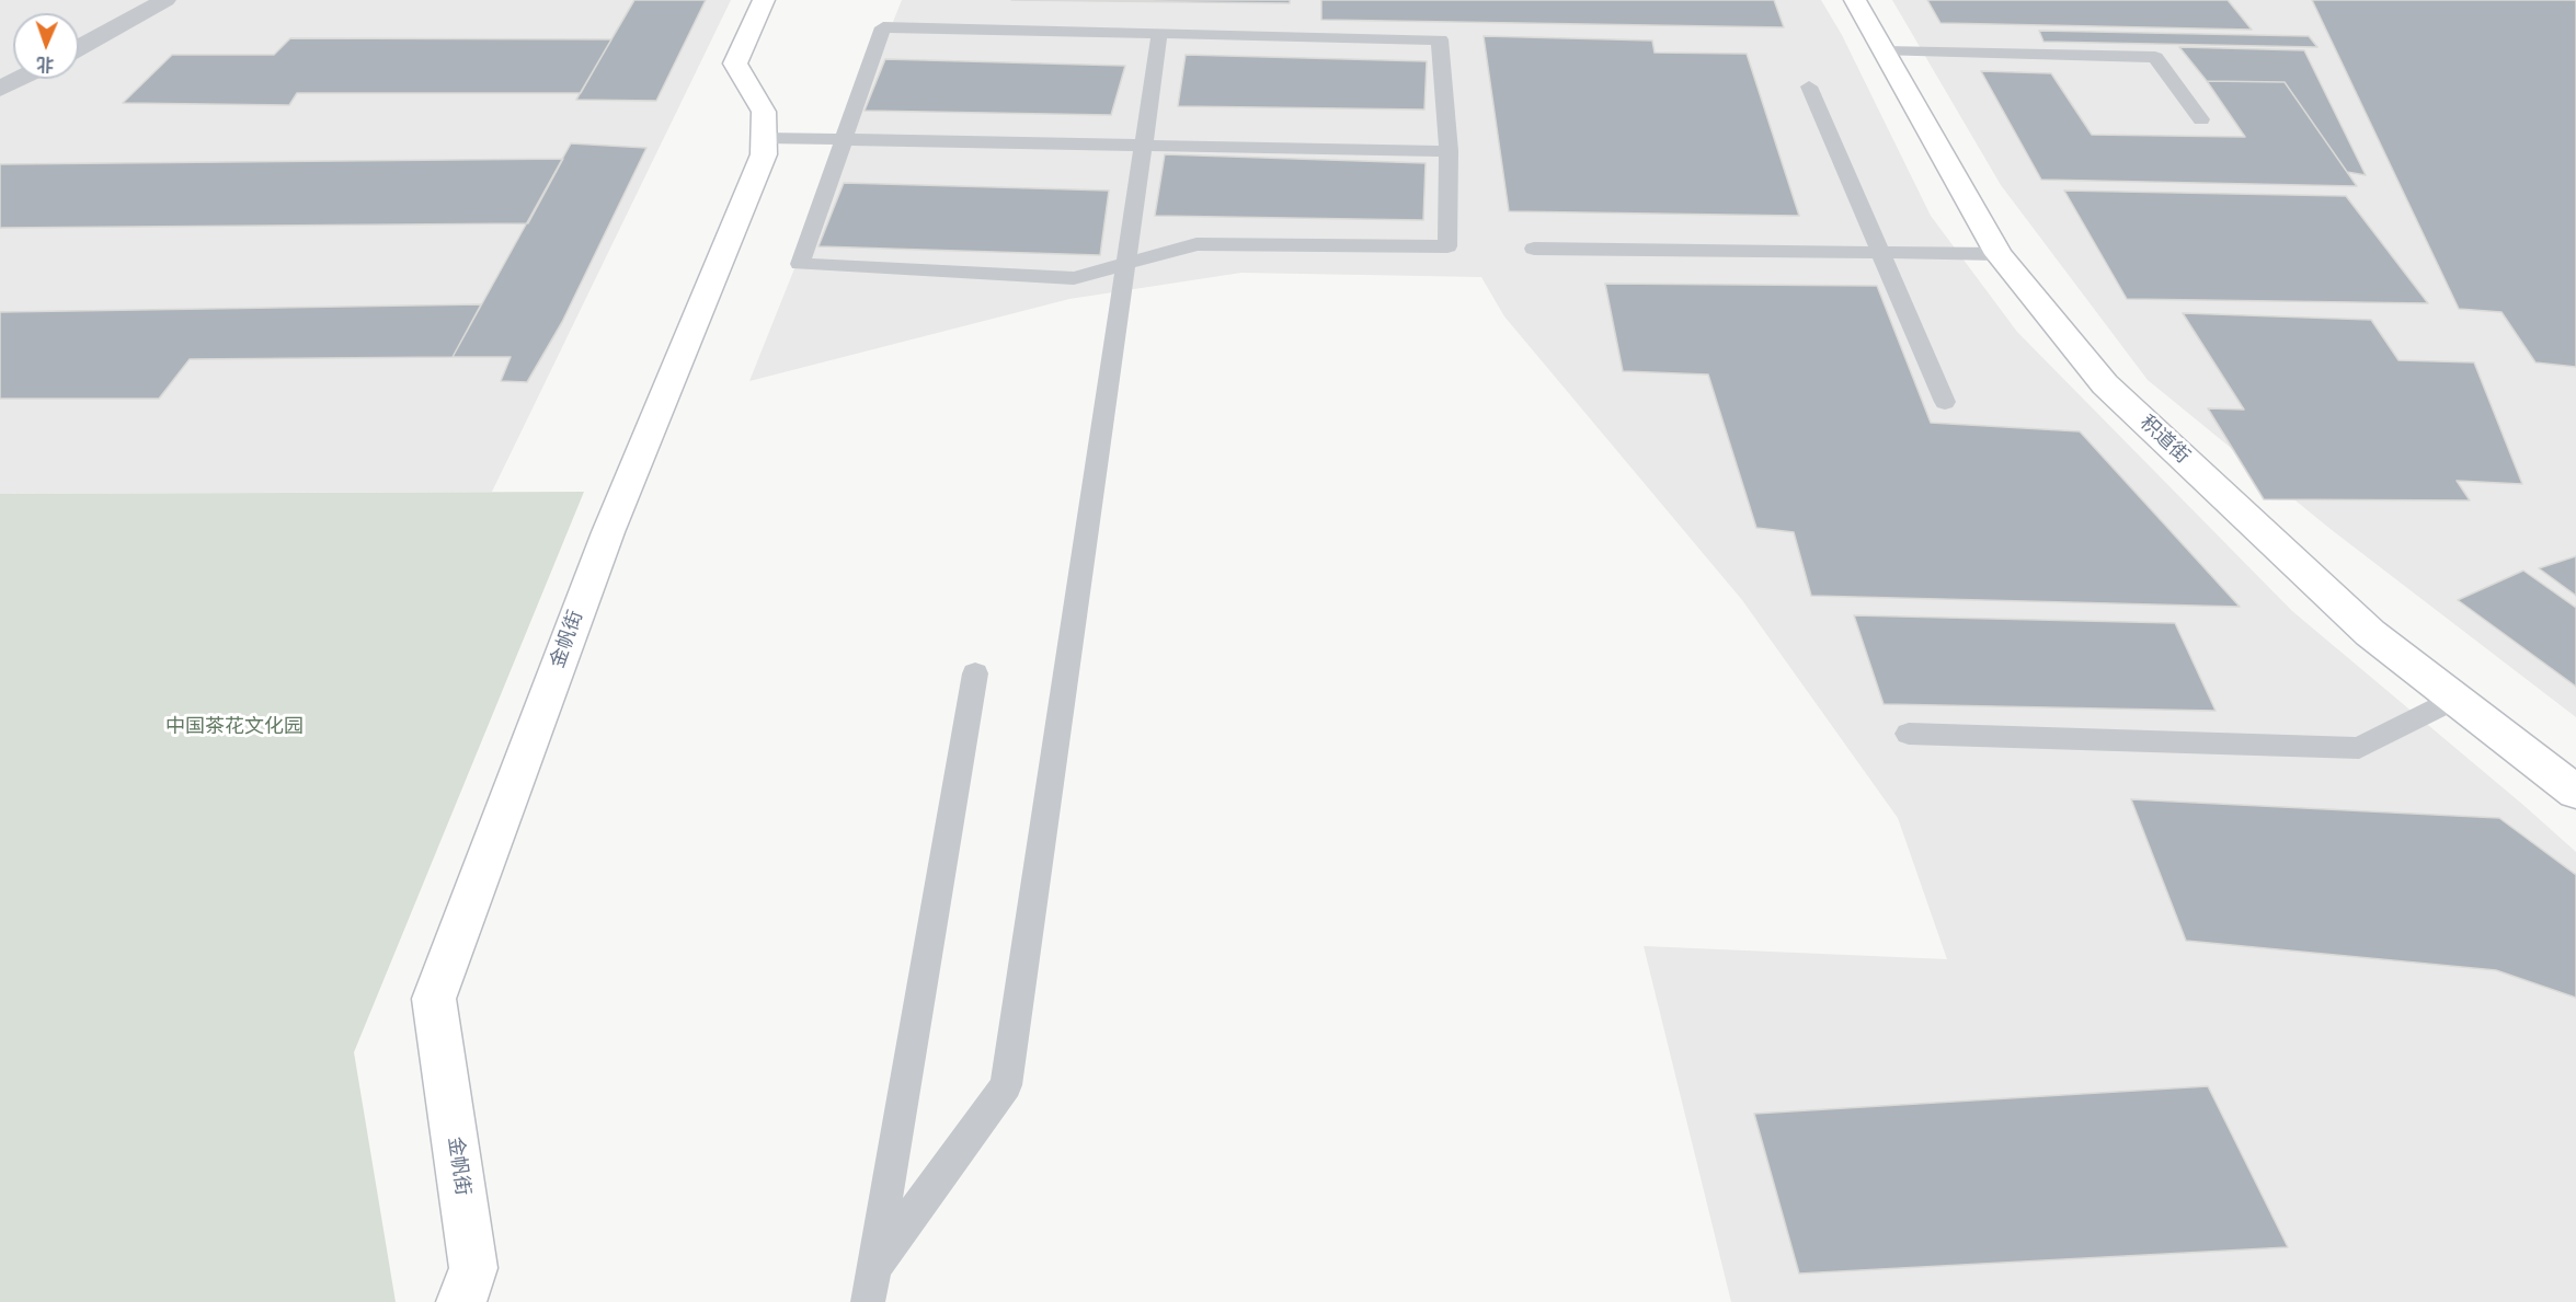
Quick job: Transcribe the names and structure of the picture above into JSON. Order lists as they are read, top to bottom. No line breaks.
{"streets":{"street":["积道街","金帆街"]},"parks":["中国茶花文化园"],"north":"bottom"}
